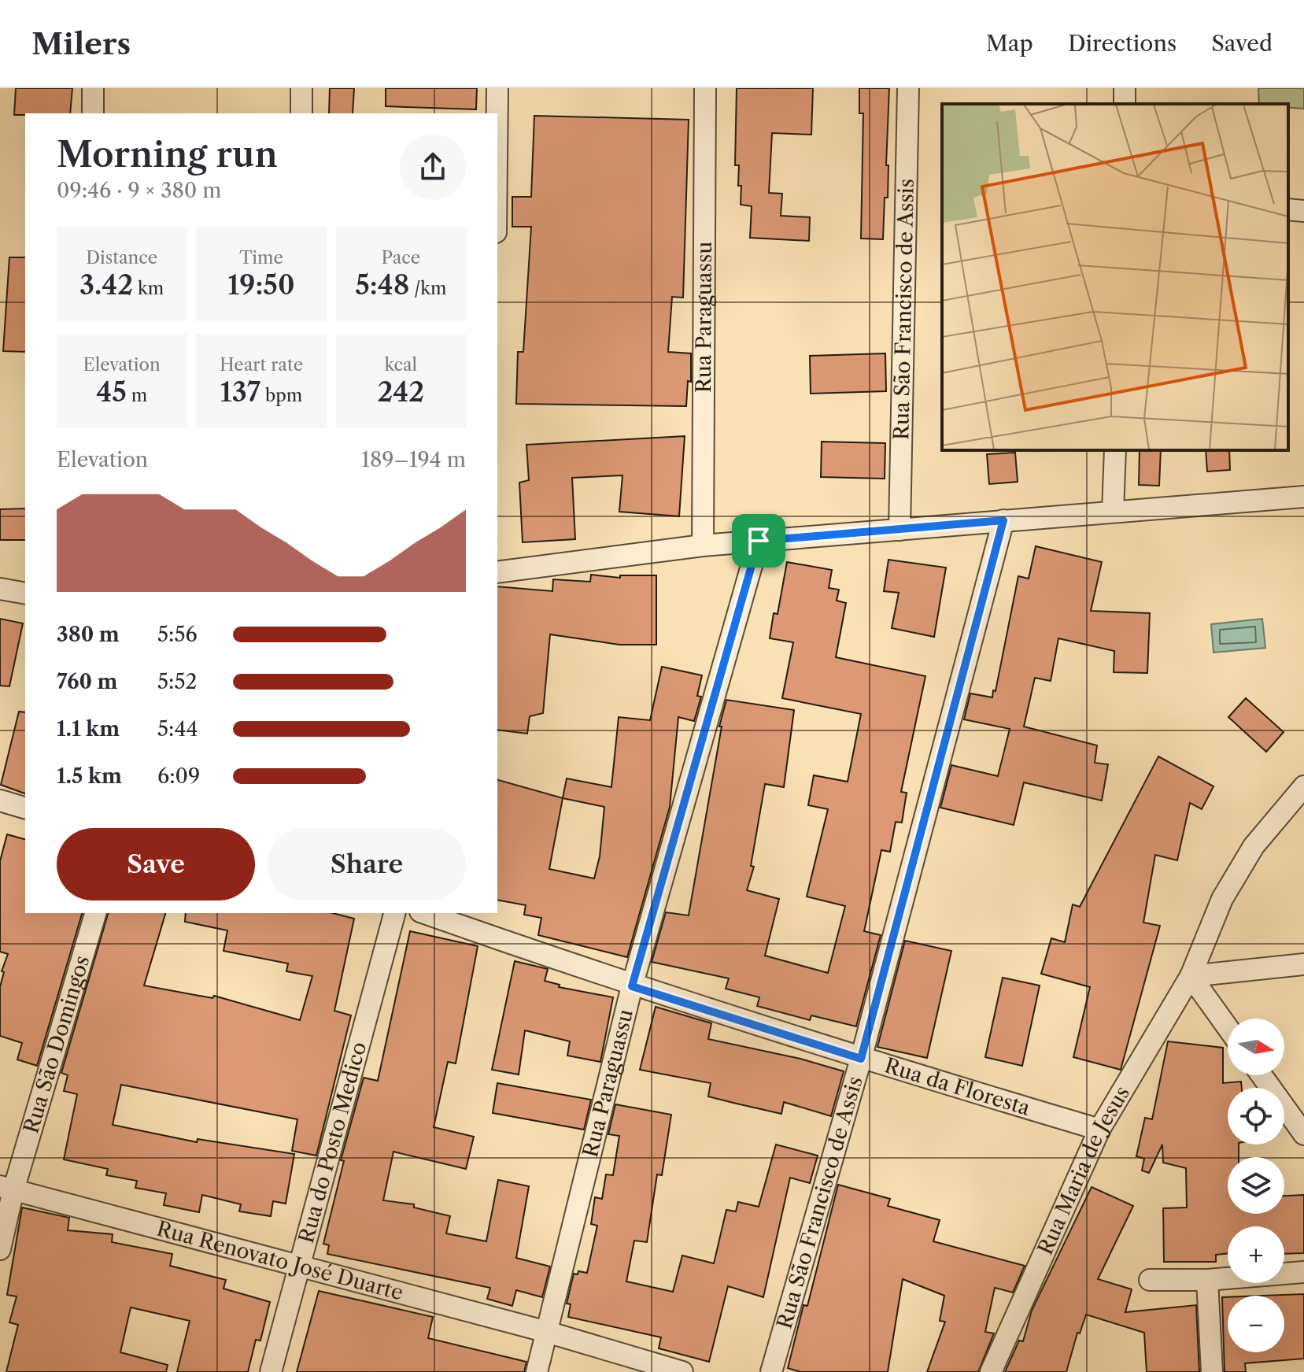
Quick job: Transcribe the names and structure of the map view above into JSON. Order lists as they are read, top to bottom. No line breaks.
{"streets":{"street":["Rua São Francisco de Assis","Rua Paraguassu","Rua São Domingos","Rua da Floresta","Rua do Posto Medico","Rua Maria de Jesus","Rua Renovato José Duarte"]},"crossings":[["Rua São Francisco de Assis","Rua da Floresta"],["Rua Paraguassu","Rua da Floresta"],["Rua Paraguassu","Rua Renovato José Duarte"],["Rua São Domingos","Rua Renovato José Duarte"],["Rua da Floresta","Rua Maria de Jesus"],["Rua do Posto Medico","Rua Renovato José Duarte"]],"north":"right","page":{"header":"Milers","nav":["Map","Directions","Saved"],"heading":["Morning run","09:46 · 9 × 380 m"],"stats":[["Distance","3.42 km"],["Time","19:50"],["Pace","5:48 /km"],["Elevation","45 m"],["Heart rate","137 bpm"],["kcal","242"]],"chart":["Elevation","189–194 m"],"list":[{"name":"380 m","note":"5:56"},{"name":"760 m","note":"5:52"},{"name":"1.1 km","note":"5:44"},{"name":"1.5 km","note":"6:09"}],"buttons":["Save","Share"],"map_buttons":["+","−"]}}
